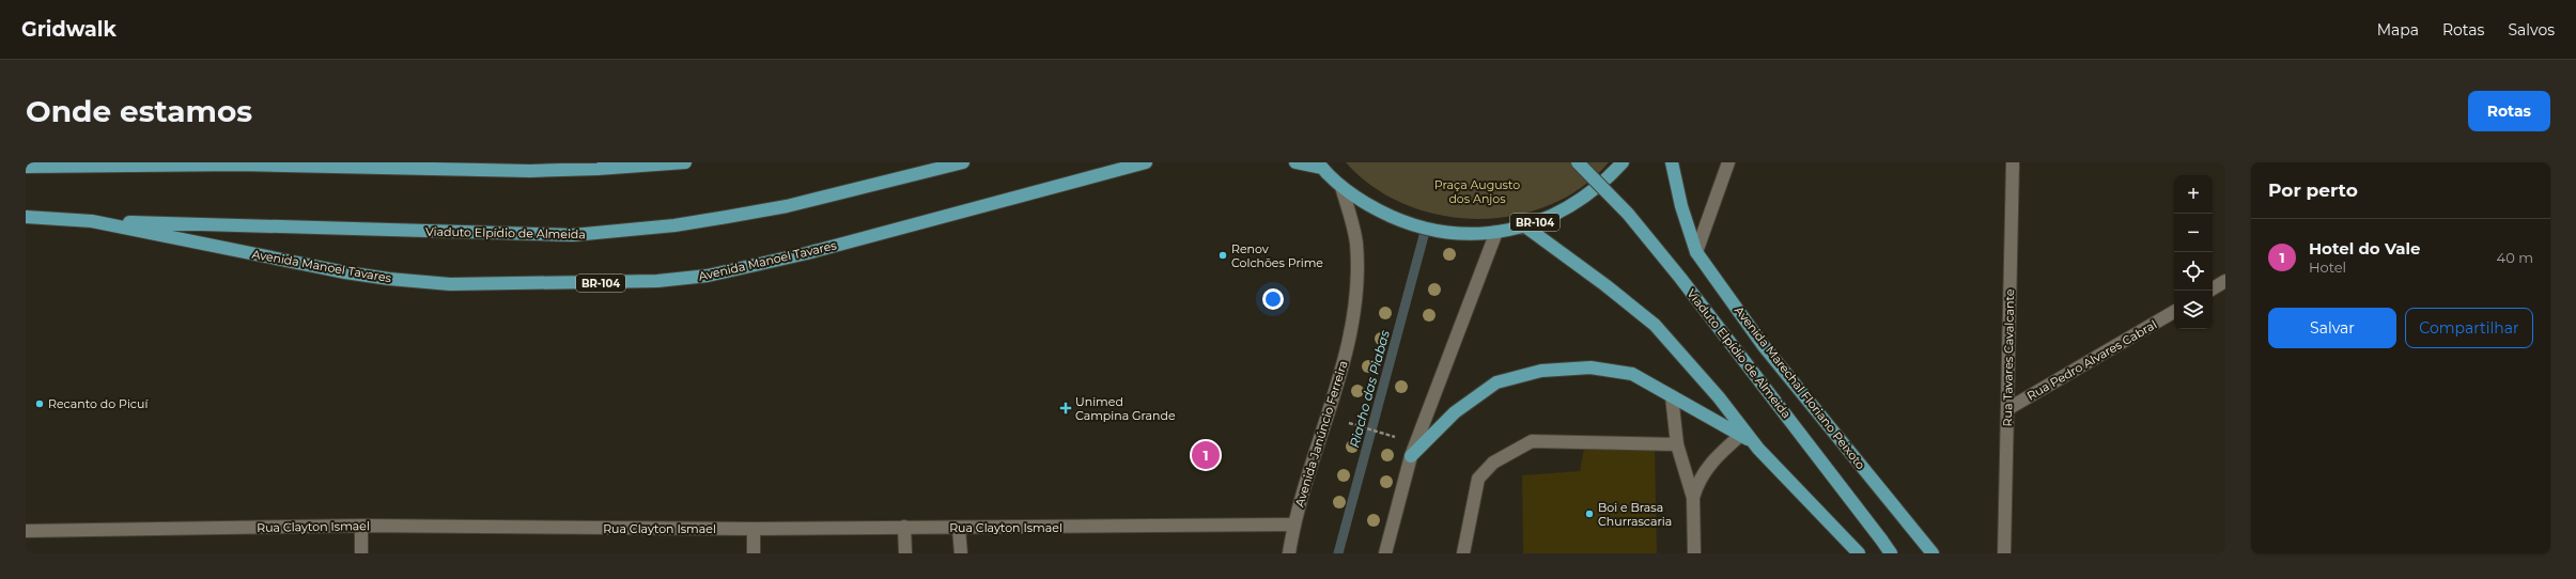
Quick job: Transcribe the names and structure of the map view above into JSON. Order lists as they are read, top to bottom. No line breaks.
{"streets":{"main road":["BR-104","Viaduto Elpídio de Almeida","Avenida Manoel Tavares","Avenida Marechal Floriano Peixoto"],"street":["Rua Tavares Cavalcante","Rua Pedro Alvares Cabral","Avenida Janúncio Ferreira","Rua Clayton Ismael"]},"crossings":[["BR-104","Avenida Janúncio Ferreira"],["Viaduto Elpídio de Almeida","Avenida Manoel Tavares"],["Rua Tavares Cavalcante","Rua Pedro Alvares Cabral"],["Avenida Janúncio Ferreira","Rua Clayton Ismael"]],"water":["Riacho das Piabas"],"parks":["Praça Augusto dos Anjos"],"places":{"other":["Renov Colchões Prime","Recanto do Picuí","Boi e Brasa Churrascaria"],"health":["Unimed Campina Grande"]},"page":{"header":"Gridwalk","nav":["Mapa","Rotas","Salvos"],"buttons":["Rotas",["Salvar","Compartilhar"]],"title":"Onde estamos","heading":"Por perto","map_buttons":["+","−"],"list":[{"mark":"1","name":"Hotel do Vale","note":"Hotel","value":"40 m"}],"pins":"1"}}
